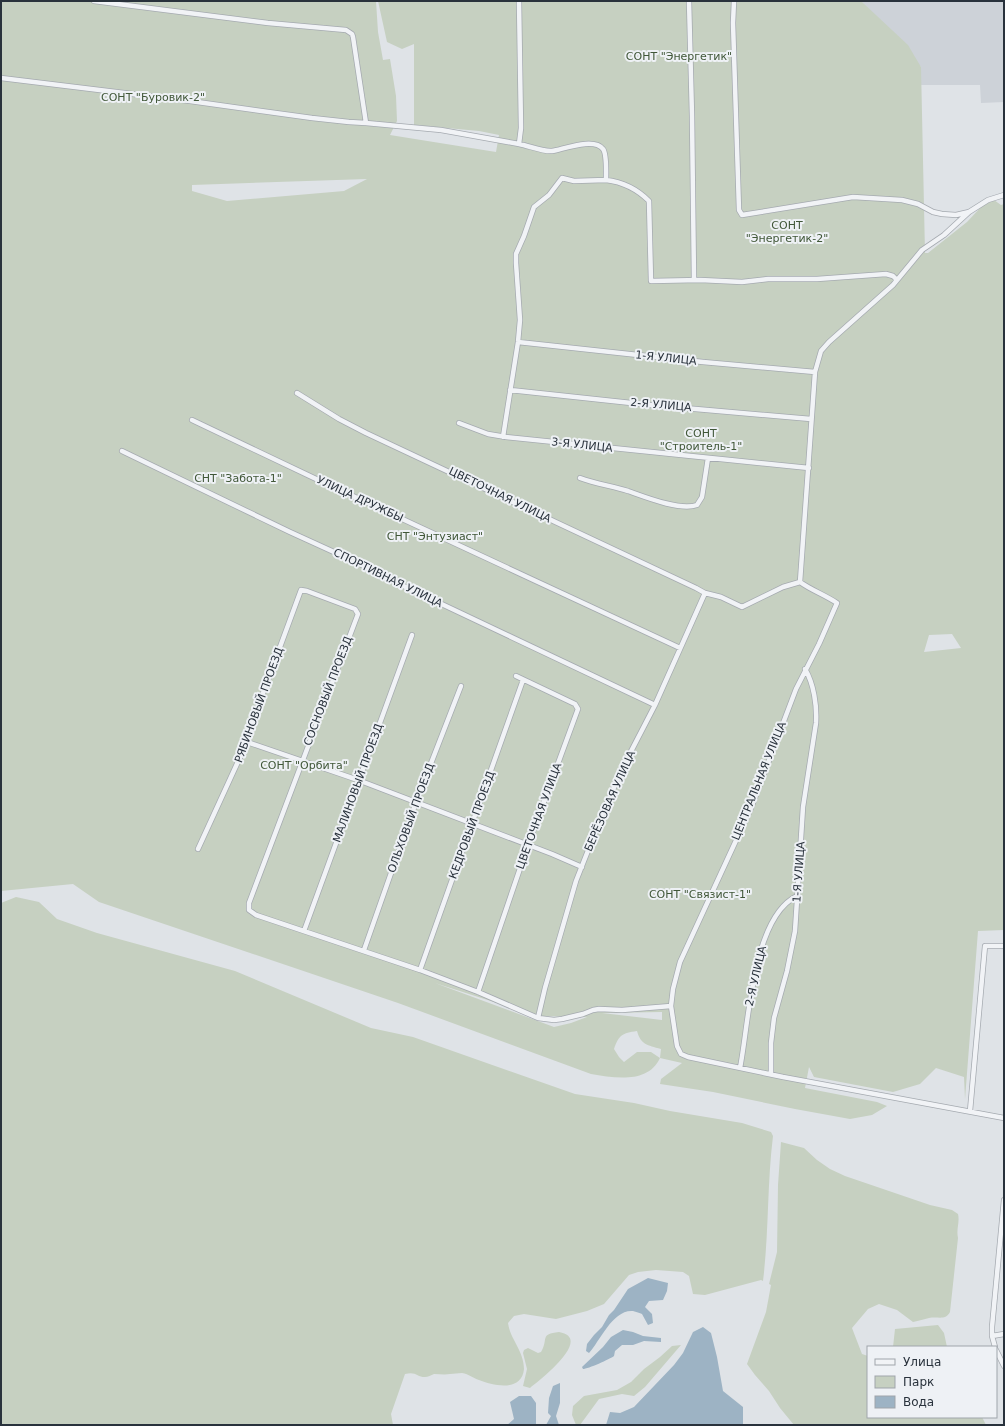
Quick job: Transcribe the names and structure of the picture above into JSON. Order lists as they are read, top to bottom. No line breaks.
{"streets":{"street":["1-Я УЛИЦА","2-Я УЛИЦА","3-Я УЛИЦА","ЦВЕТОЧНАЯ УЛИЦА","УЛИЦА ДРУЖБЫ","СПОРТИВНАЯ УЛИЦА","СОСНОВЫЙ ПРОЕЗД","РЯБИНОВЫЙ ПРОЕЗД","ЦЕНТРАЛЬНАЯ УЛИЦА","МАЛИНОВЫЙ ПРОЕЗД","БЕРЁЗОВАЯ УЛИЦА","ОЛЬХОВЫЙ ПРОЕЗД","КЕДРОВЫЙ ПРОЕЗД"]},"crossings":[["1-Я УЛИЦА","2-Я УЛИЦА"],["1-Я УЛИЦА","ЦЕНТРАЛЬНАЯ УЛИЦА"],["2-Я УЛИЦА","ЦЕНТРАЛЬНАЯ УЛИЦА"],["ЦВЕТОЧНАЯ УЛИЦА","ЦЕНТРАЛЬНАЯ УЛИЦА"],["ЦВЕТОЧНАЯ УЛИЦА","БЕРЁЗОВАЯ УЛИЦА"],["ЦВЕТОЧНАЯ УЛИЦА","КЕДРОВЫЙ ПРОЕЗД"],["УЛИЦА ДРУЖБЫ","БЕРЁЗОВАЯ УЛИЦА"],["СПОРТИВНАЯ УЛИЦА","БЕРЁЗОВАЯ УЛИЦА"],["СОСНОВЫЙ ПРОЕЗД","РЯБИНОВЫЙ ПРОЕЗД"],["СОСНОВЫЙ ПРОЕЗД","МАЛИНОВЫЙ ПРОЕЗД"]],"parks":["СОНТ \"Энергетик\"","СОНТ \"Буровик-2\"","СОНТ \"Энергетик-2\"","СОНТ \"Строитель-1\"","СНТ \"Забота-1\"","СНТ \"Энтузиаст\"","СОНТ \"Орбита\"","СОНТ \"Связист-1\""],"legend":["Улица","Парк","Вода"]}
